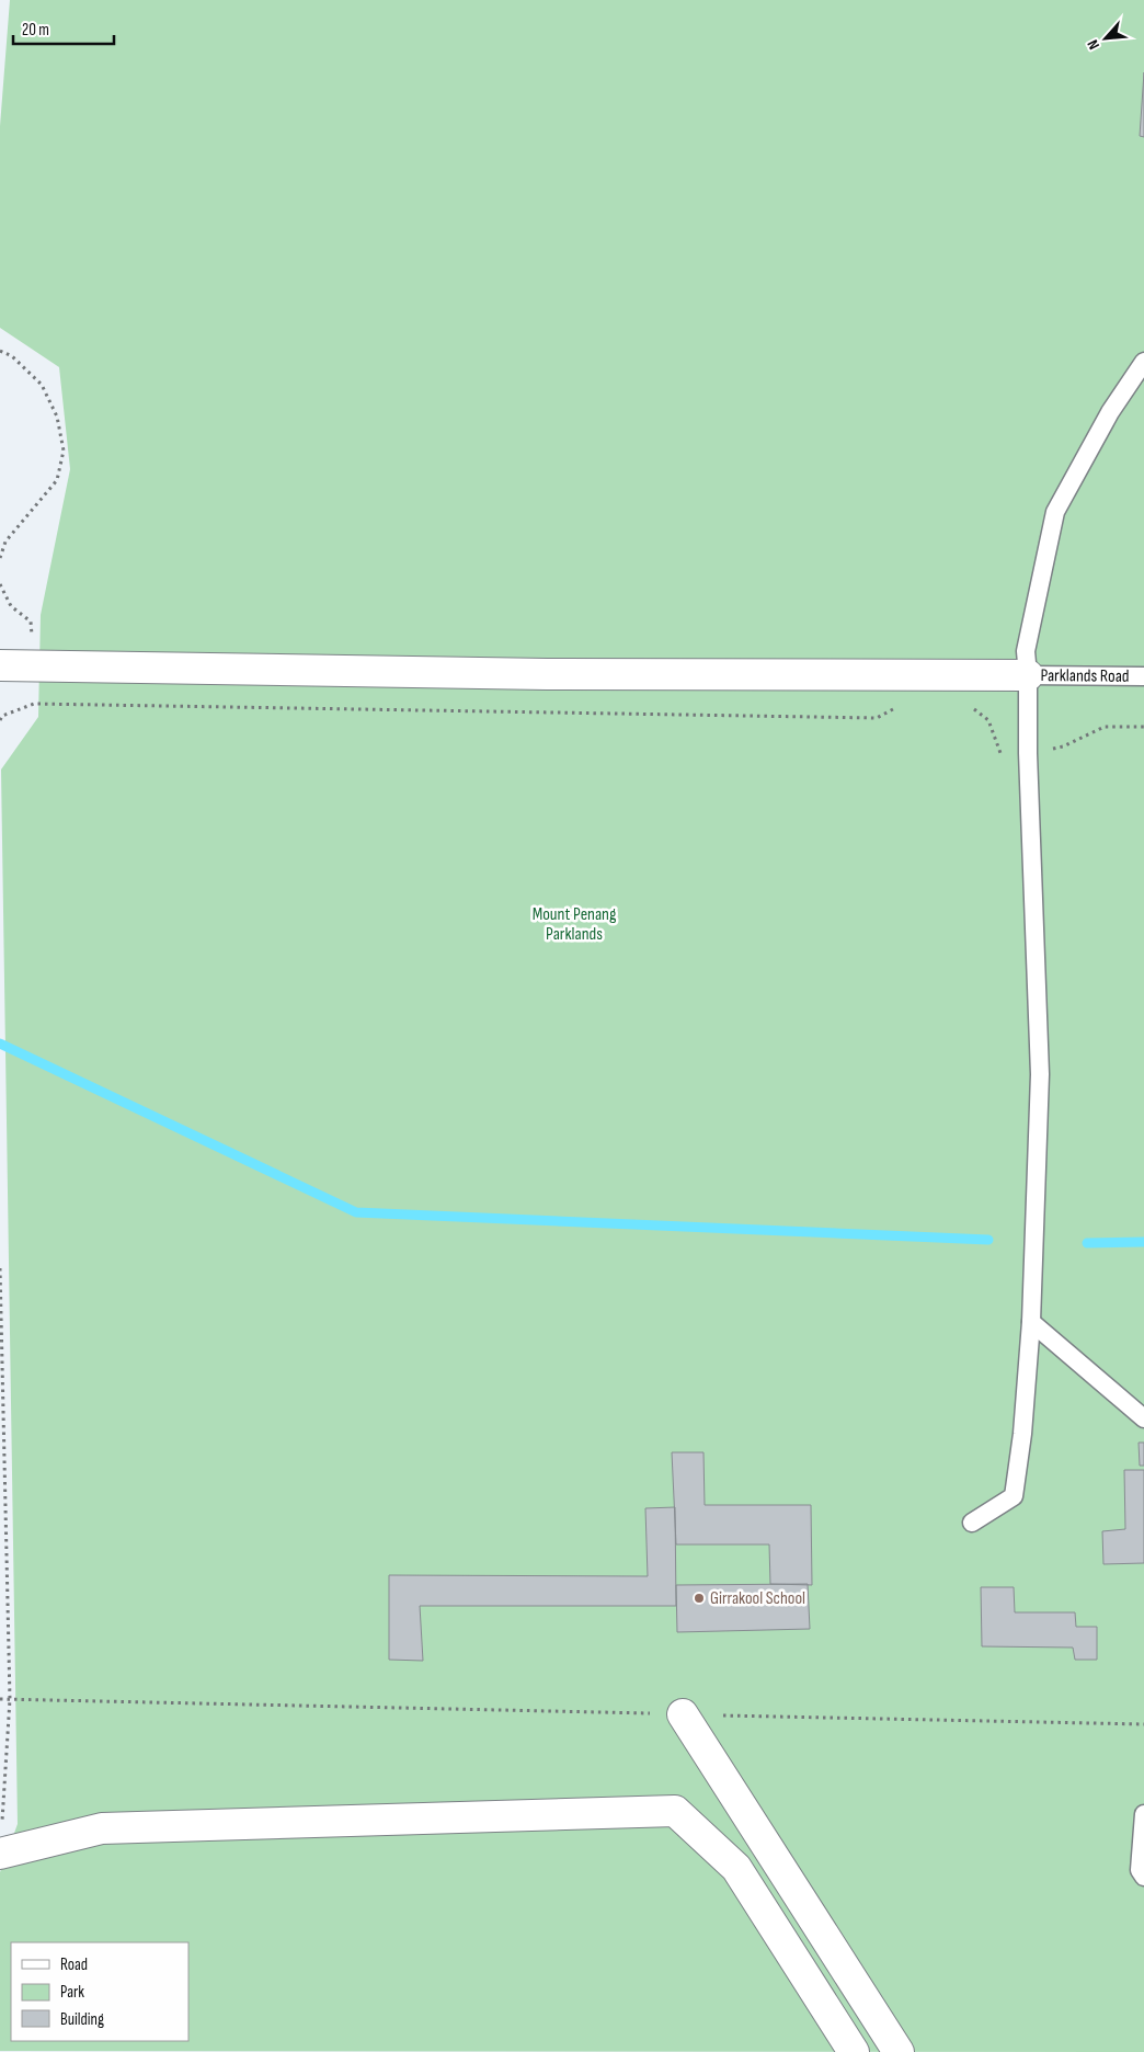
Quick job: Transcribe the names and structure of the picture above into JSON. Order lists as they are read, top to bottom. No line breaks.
{"streets":{"lane":["Parklands Road"]},"parks":["Mount Penang Parklands"],"places":["Girrakool School"],"legend":["Road","Park","Building"],"scale_bar":"20 m","north":"bottom left"}
